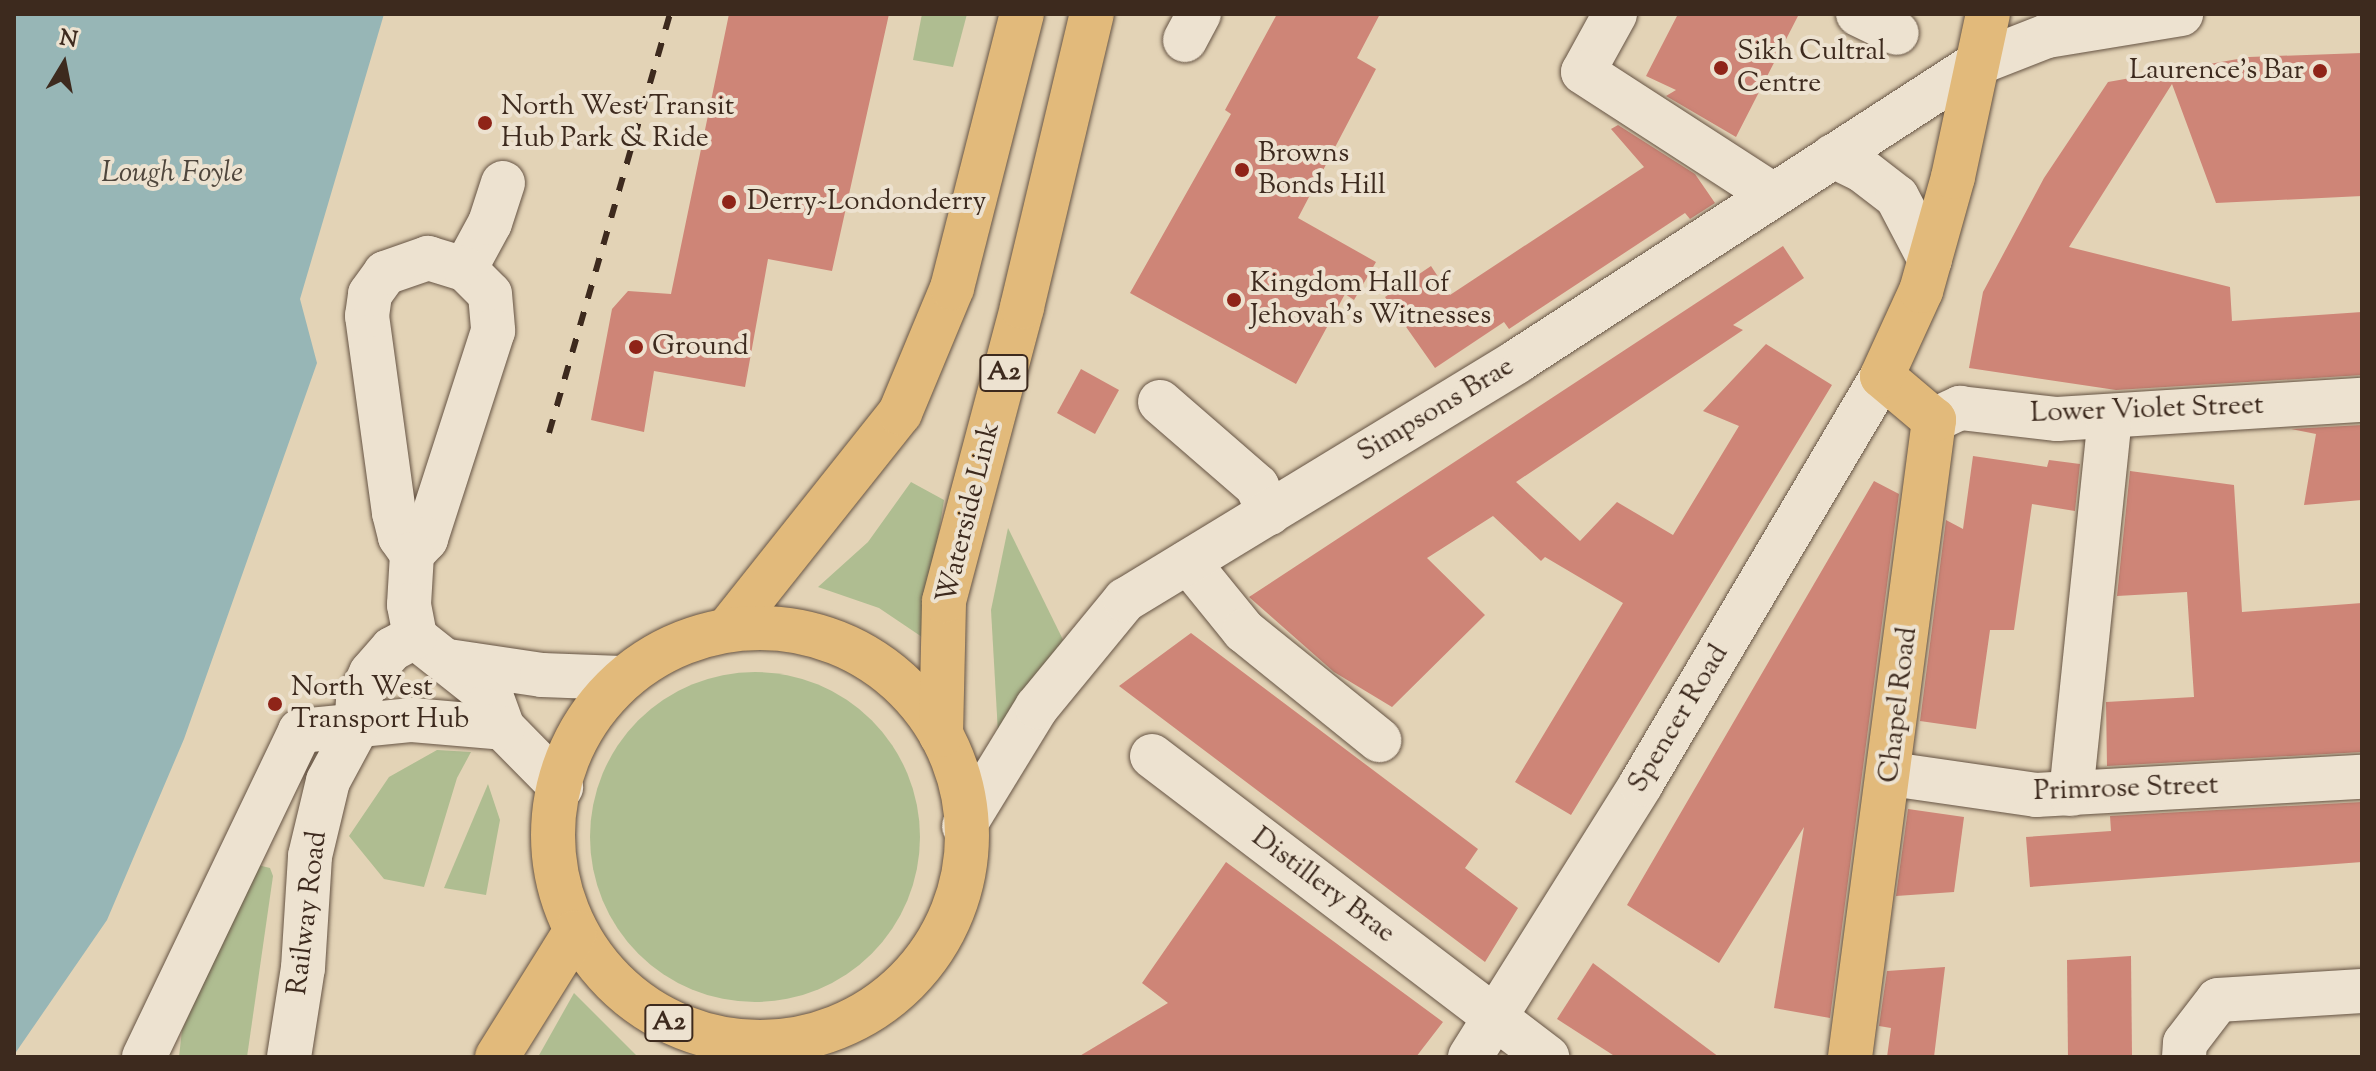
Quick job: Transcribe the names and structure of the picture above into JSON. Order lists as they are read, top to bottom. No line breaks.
{"streets":{"main road":["A2","Waterside Link","Chapel Road"],"street":["Simpsons Brae","Lower Violet Street","Spencer Road","Primrose Street","Distillery Brae","Railway Road"]},"crossings":[["A2","Simpsons Brae"],["A2","Waterside Link"],["Lower Violet Street","Chapel Road"],["Chapel Road","Primrose Street"],["Spencer Road","Distillery Brae"]],"water":["Lough Foyle"],"places":["Sikh Cultral Centre","Laurence's Bar","North West Transit Hub Park & Ride","Browns Bonds Hill","Derry~Londonderry","Kingdom Hall of Jehovah's Witnesses","Ground","North West Transport Hub"],"north":"top"}
